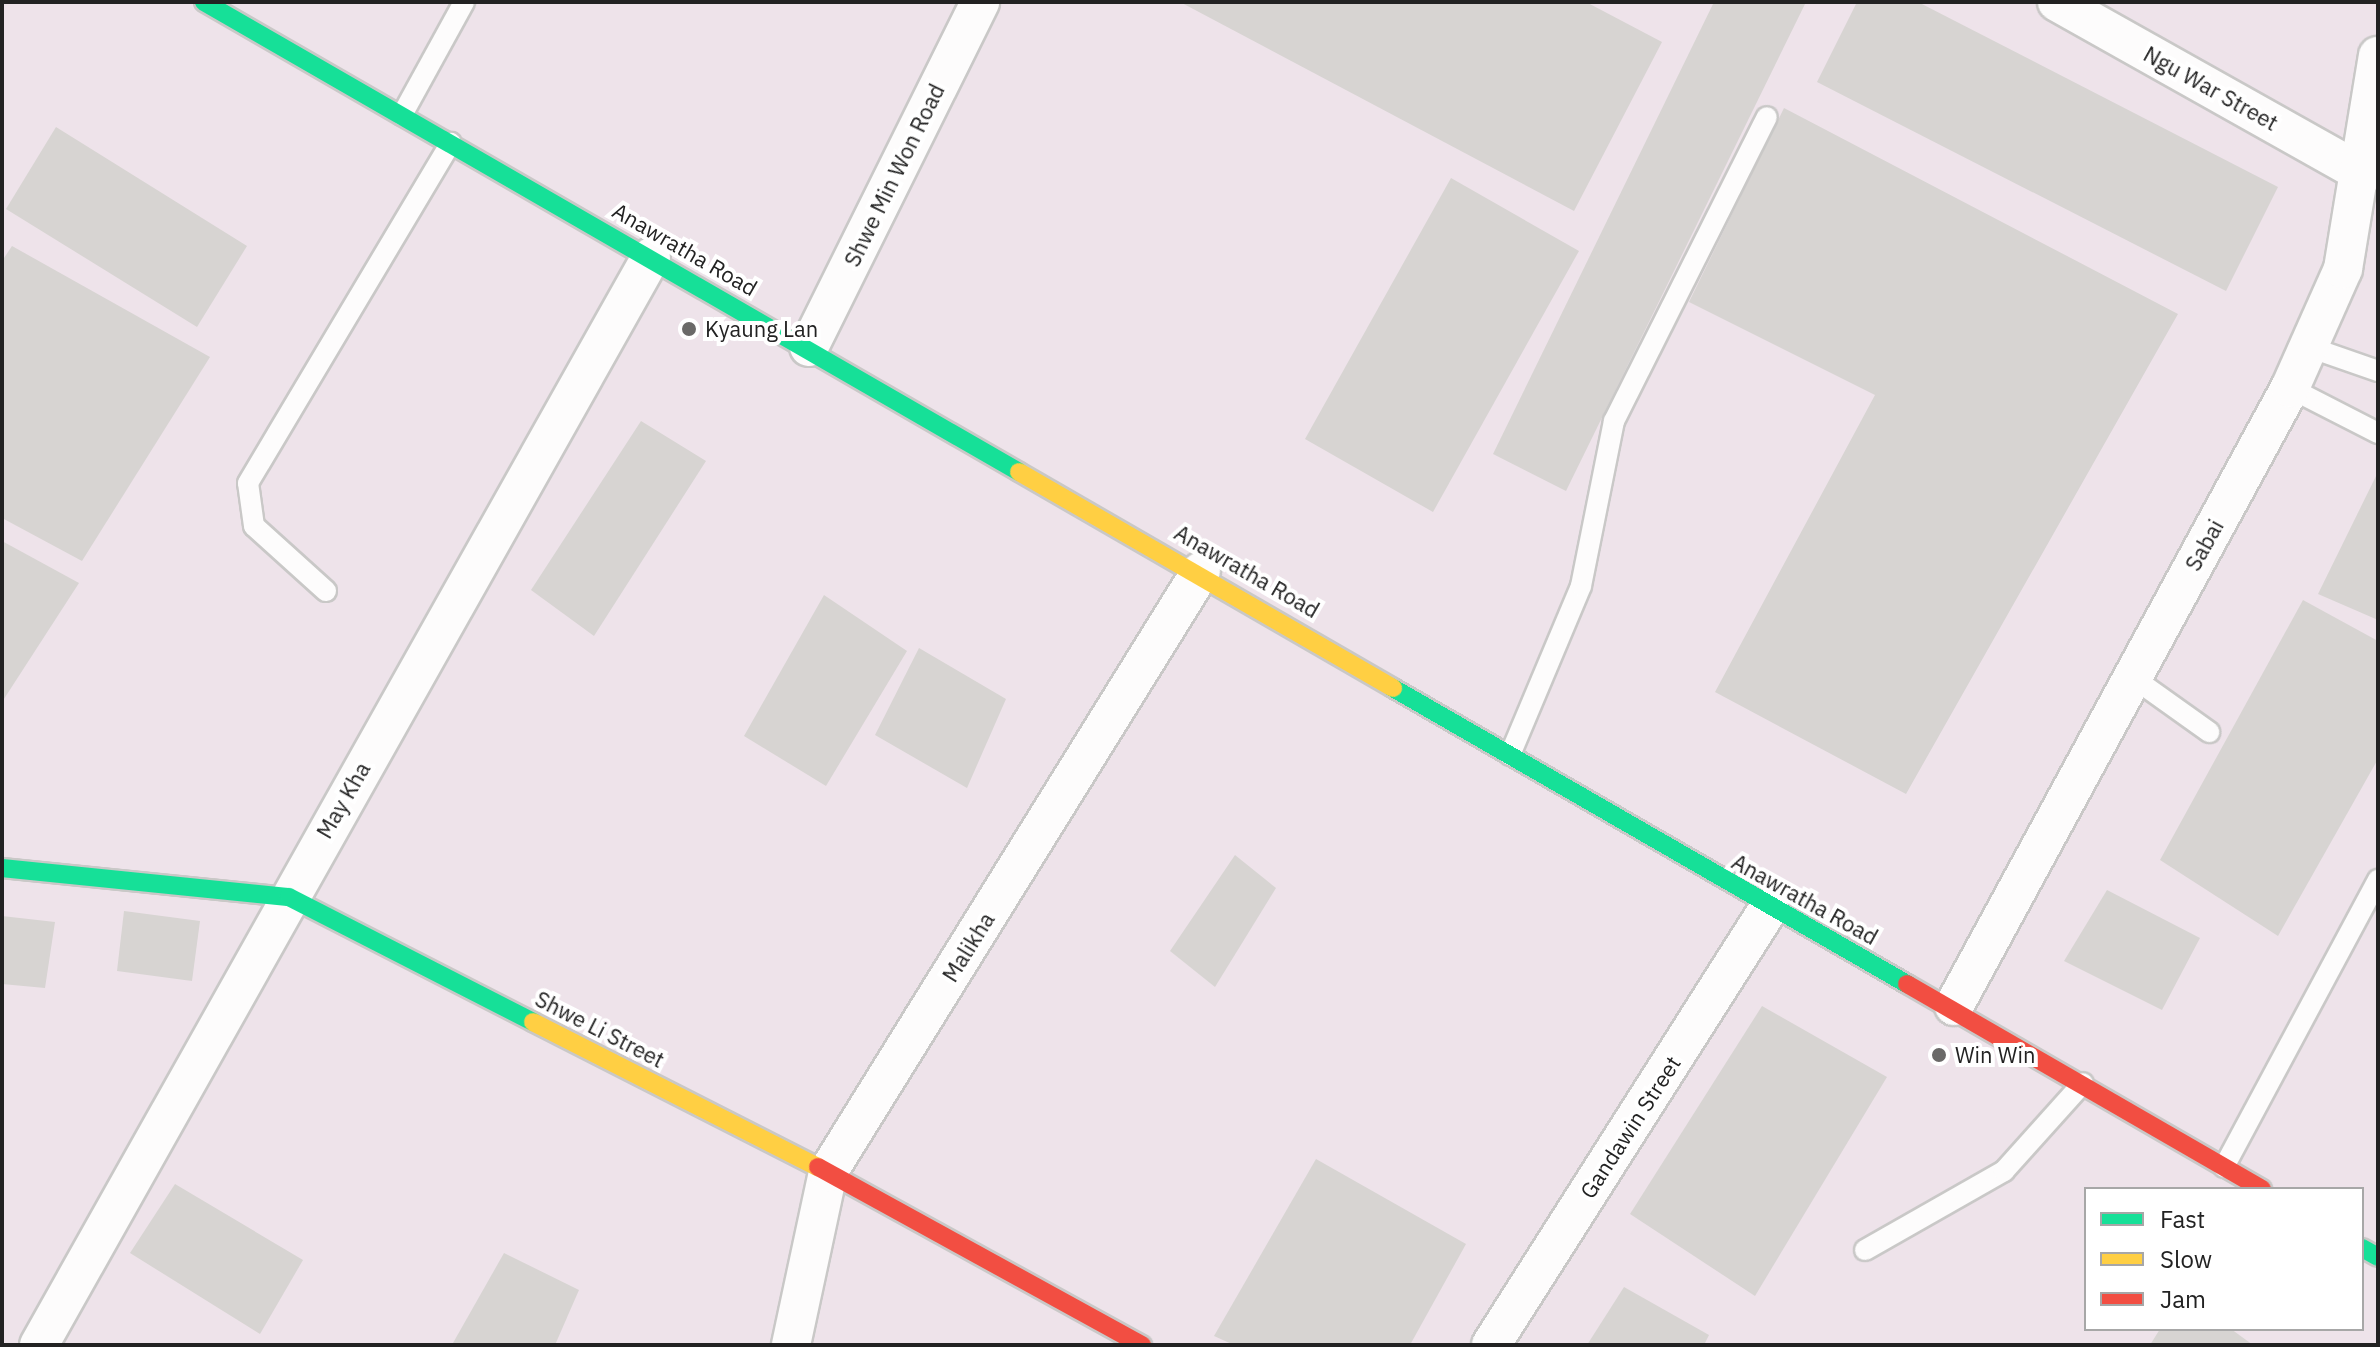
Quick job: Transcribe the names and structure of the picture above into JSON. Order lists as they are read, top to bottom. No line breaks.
{"streets":{"main road":["Anawratha Road","Shwe Li Street"],"street":["Ngu War Street","Shwe Min Won Road","Sabai","May Kha","Malikha","Gandawin Street"]},"crossings":[["Ngu War Street","Sabai"],["Shwe Min Won Road","Anawratha Road"],["Anawratha Road","Sabai"],["Anawratha Road","May Kha"],["Anawratha Road","Malikha"],["Anawratha Road","Gandawin Street"],["May Kha","Shwe Li Street"],["Malikha","Shwe Li Street"]],"places":["Kyaung Lan","Win Win"],"legend":["Fast","Slow","Jam"]}
